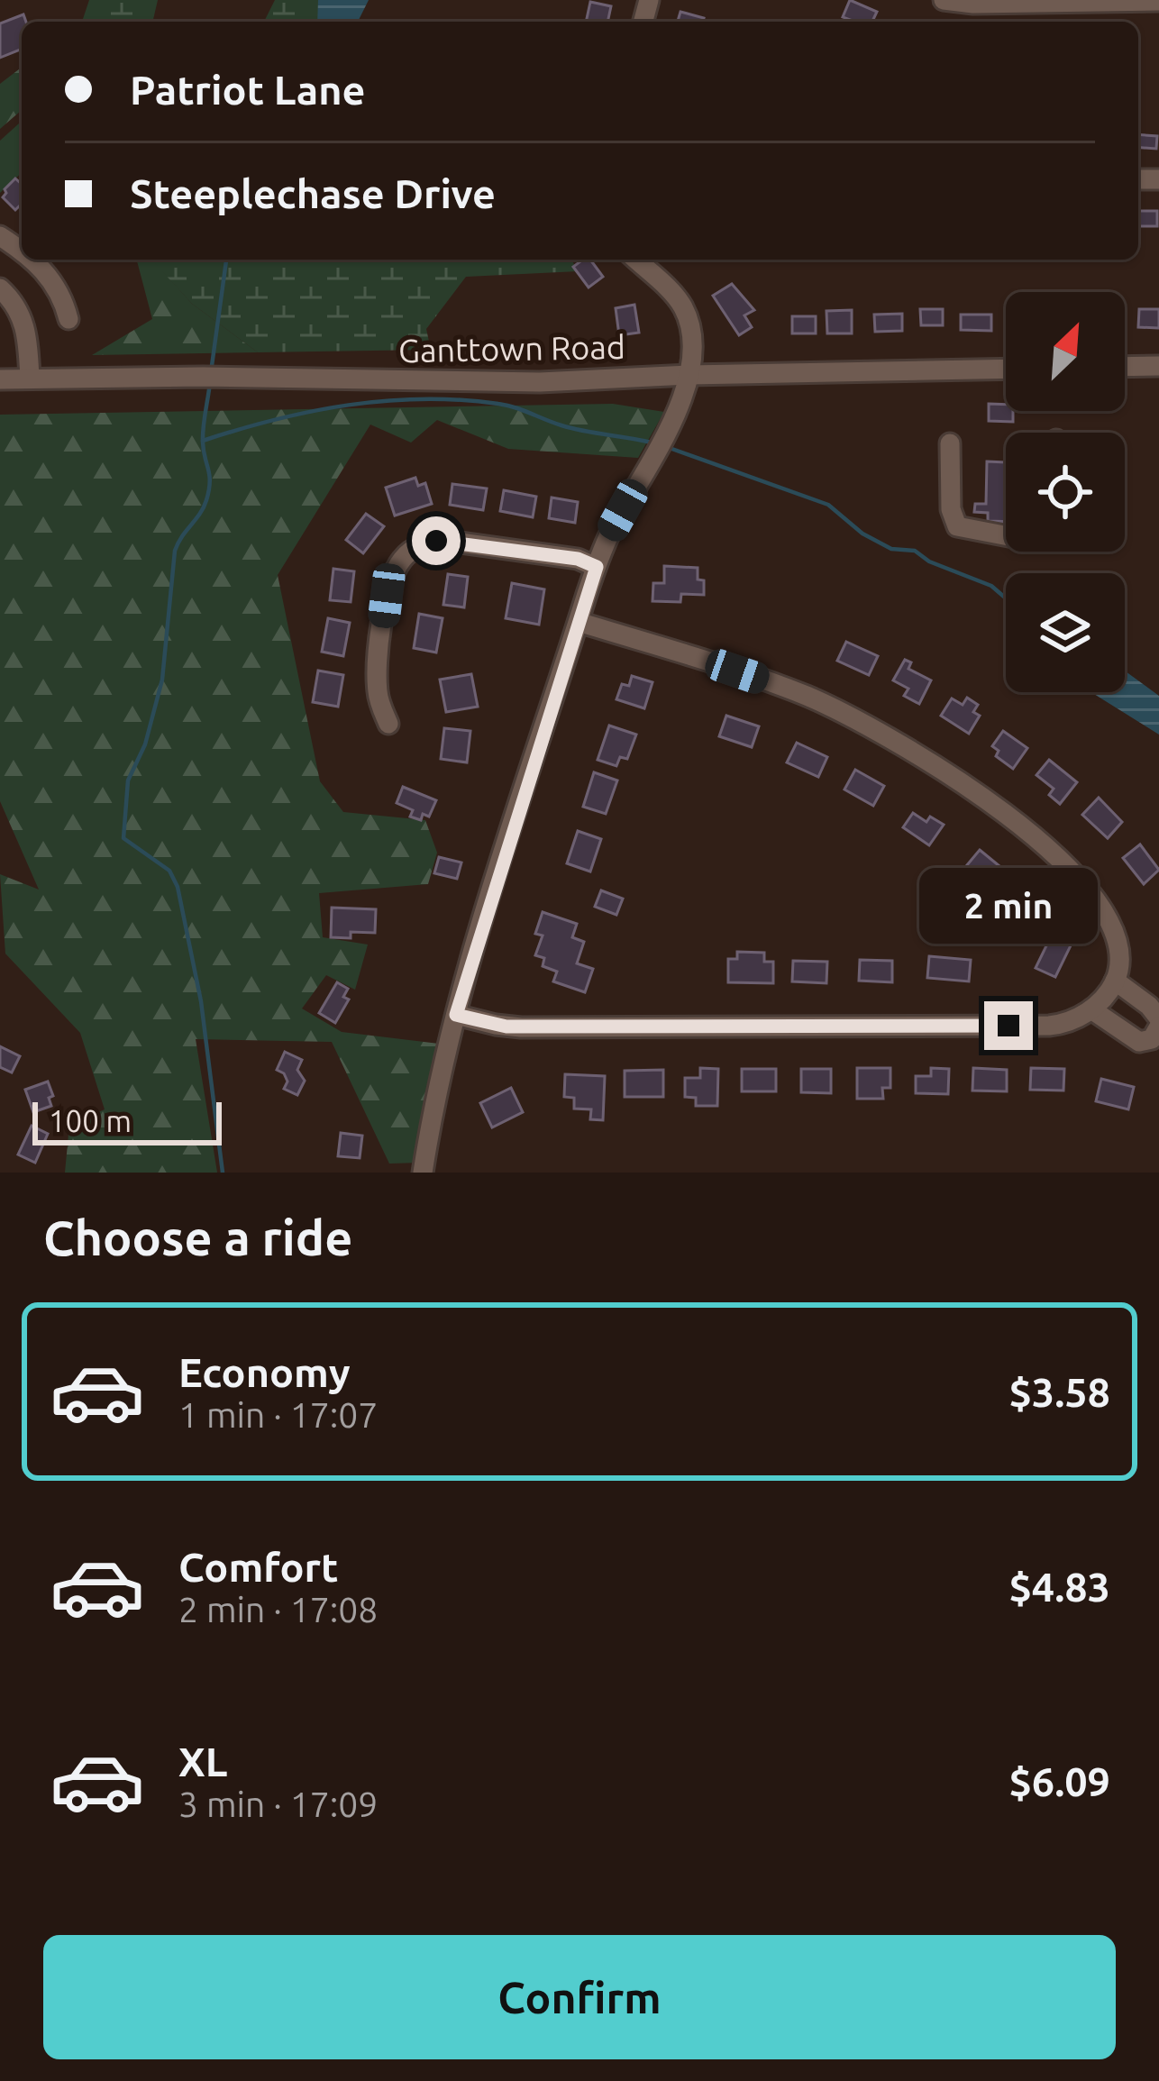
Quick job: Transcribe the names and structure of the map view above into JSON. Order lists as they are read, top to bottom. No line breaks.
{"streets":{"street":["Ganttown Road"]},"scale_bar":"100 m","north":"top right","page":{"banner":["Patriot Lane","Steeplechase Drive"],"bubble":"2 min","scale":"100 m","heading":"Choose a ride","list":[{"name":"Economy","note":"1 min · 17:07","value":"$3.58"},{"name":"Comfort","note":"2 min · 17:08","value":"$4.83"},{"name":"XL","note":"3 min · 17:09","value":"$6.09"}],"buttons":"Confirm"}}
